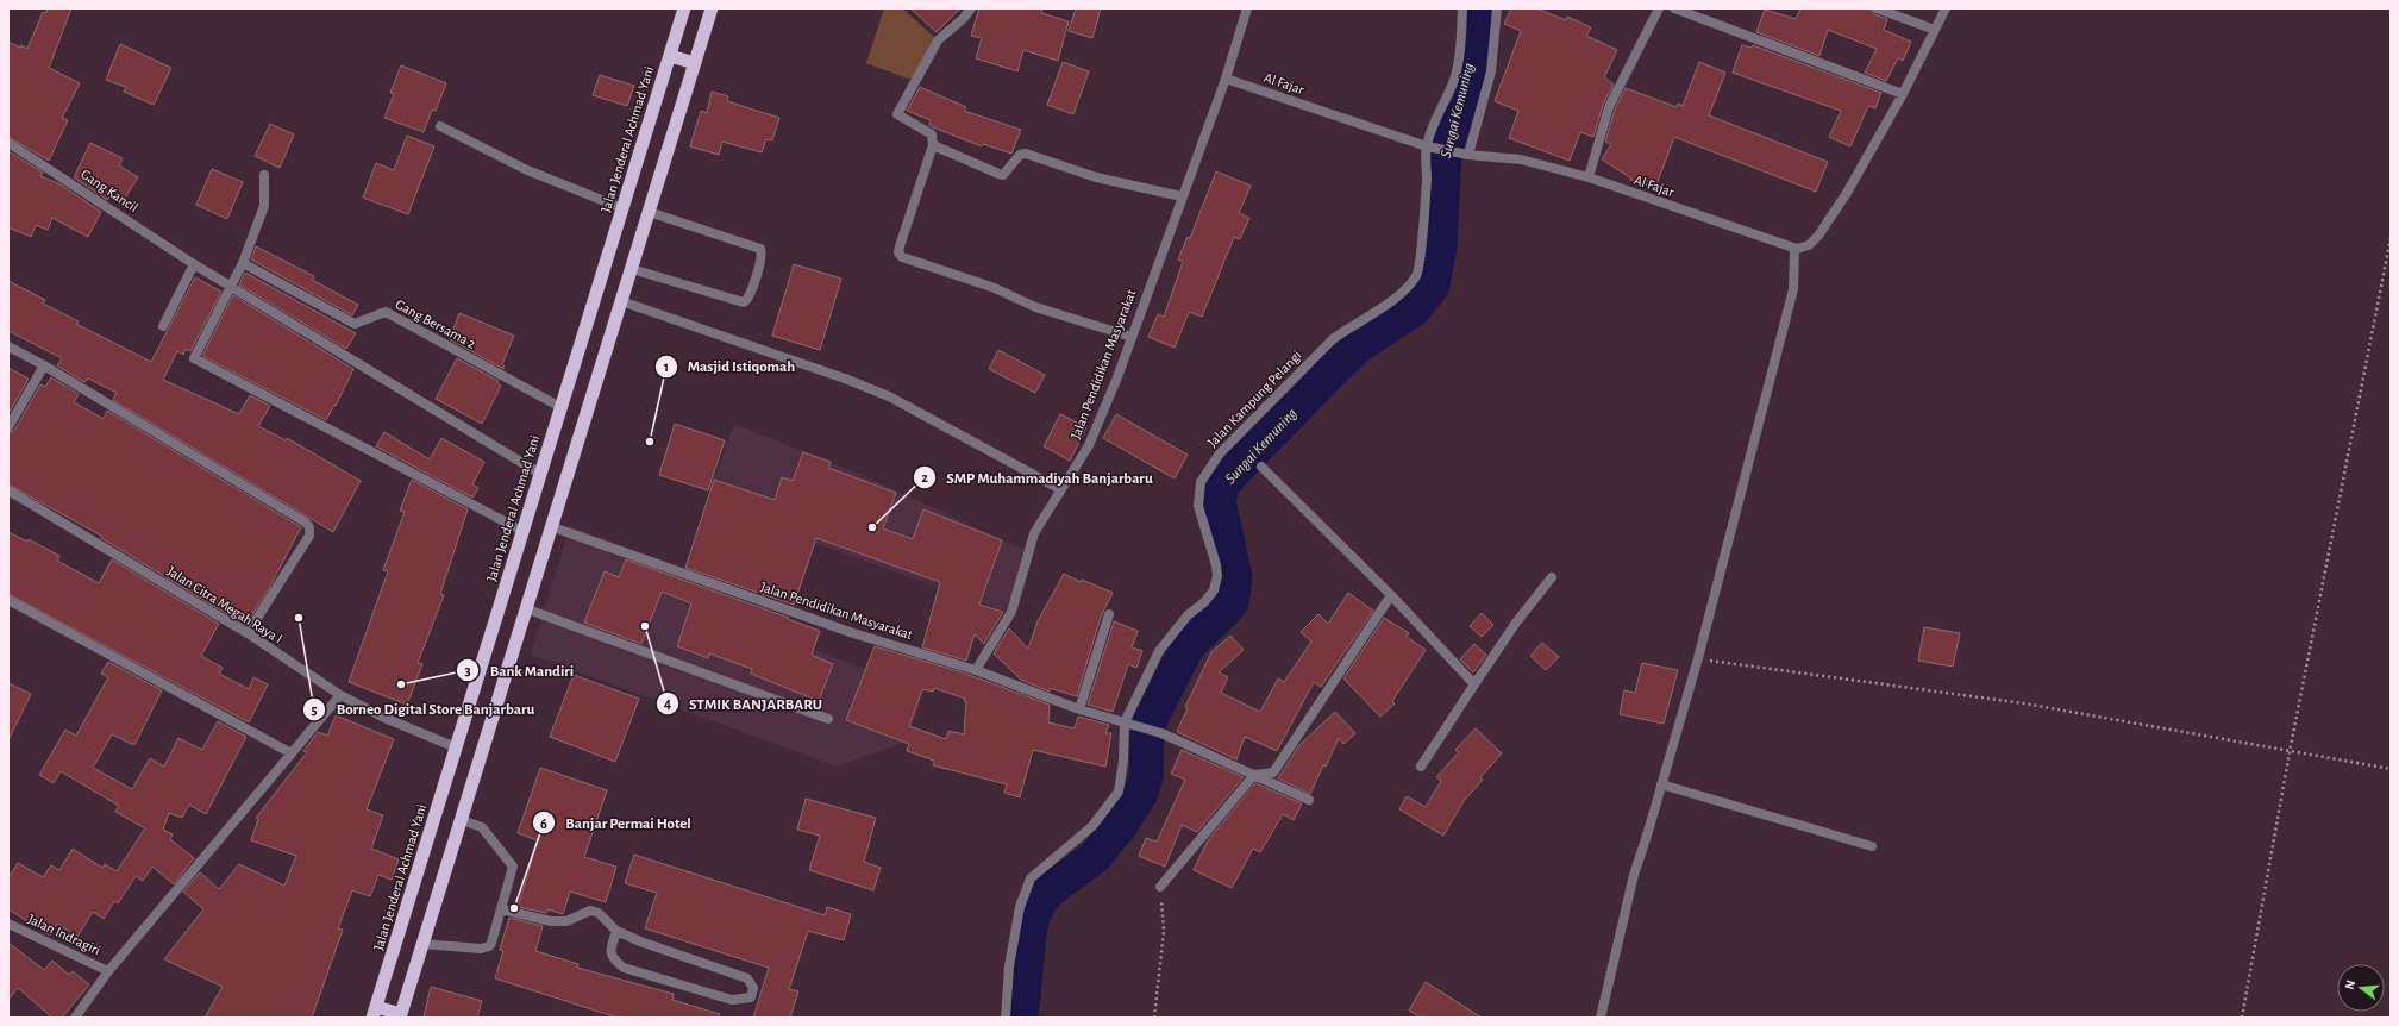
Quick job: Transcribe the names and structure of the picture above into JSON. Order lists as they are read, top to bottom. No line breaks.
{"streets":{"highway":["Jalan Jenderal Achmad Yani"],"street":["Al Fajar","Gang Kancil","Gang Bersama 2","Jalan Pendidikan Masyarakat","Jalan Kampung Pelangi","Jalan Citra Megah Raya I","Jalan Indragiri"]},"crossings":[["Al Fajar","Jalan Pendidikan Masyarakat"],["Al Fajar","Jalan Kampung Pelangi"],["Jalan Jenderal Achmad Yani","Gang Kancil"],["Jalan Jenderal Achmad Yani","Gang Bersama 2"],["Jalan Jenderal Achmad Yani","Jalan Citra Megah Raya I"]],"water":["Sungai Kemuning"],"places":["Masjid Istiqomah","SMP Muhammadiyah Banjarbaru","Borneo Digital Store Banjarbaru","STMIK BANJARBARU","Bank Mandiri","Banjar Permai Hotel"],"north":"left"}
